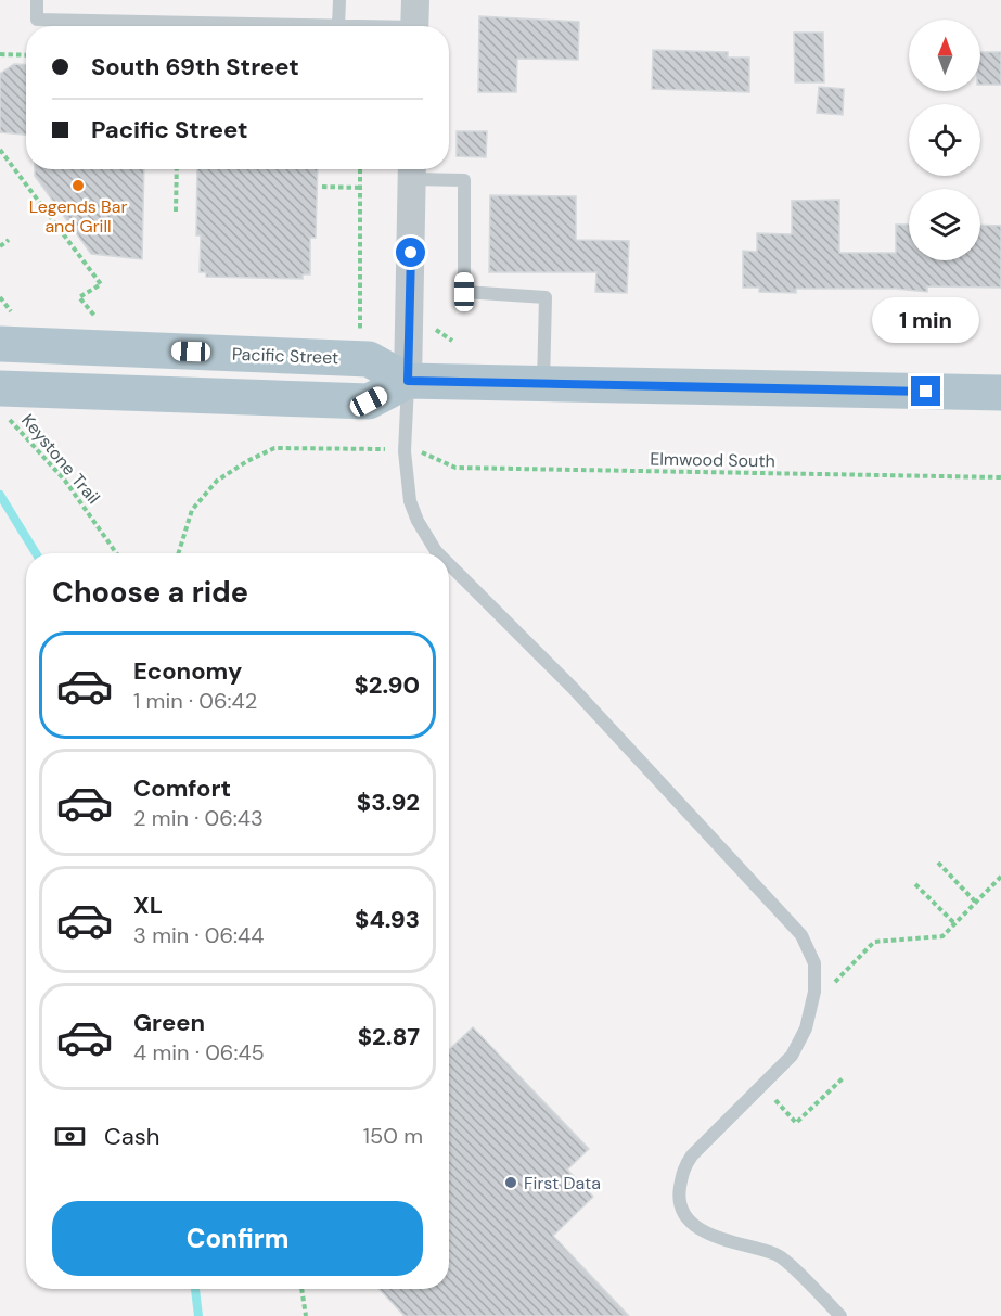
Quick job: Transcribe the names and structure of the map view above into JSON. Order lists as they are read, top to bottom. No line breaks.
{"streets":{"main road":["Pacific Street"],"path":["Keystone Trail","Elmwood South"]},"crossings":[["Pacific Street","Keystone Trail"]],"places":["Legends Bar and Grill","First Data"],"north":"top","page":{"banner":["South 69th Street","Pacific Street"],"bubble":"1 min","heading":"Choose a ride","list":[{"name":"Economy","note":"1 min · 06:42","value":"$2.90"},{"name":"Comfort","note":"2 min · 06:43","value":"$3.92"},{"name":"XL","note":"3 min · 06:44","value":"$4.93"},{"name":"Green","note":"4 min · 06:45","value":"$2.87"}],"pay":["Cash","150 m"],"buttons":"Confirm"}}
